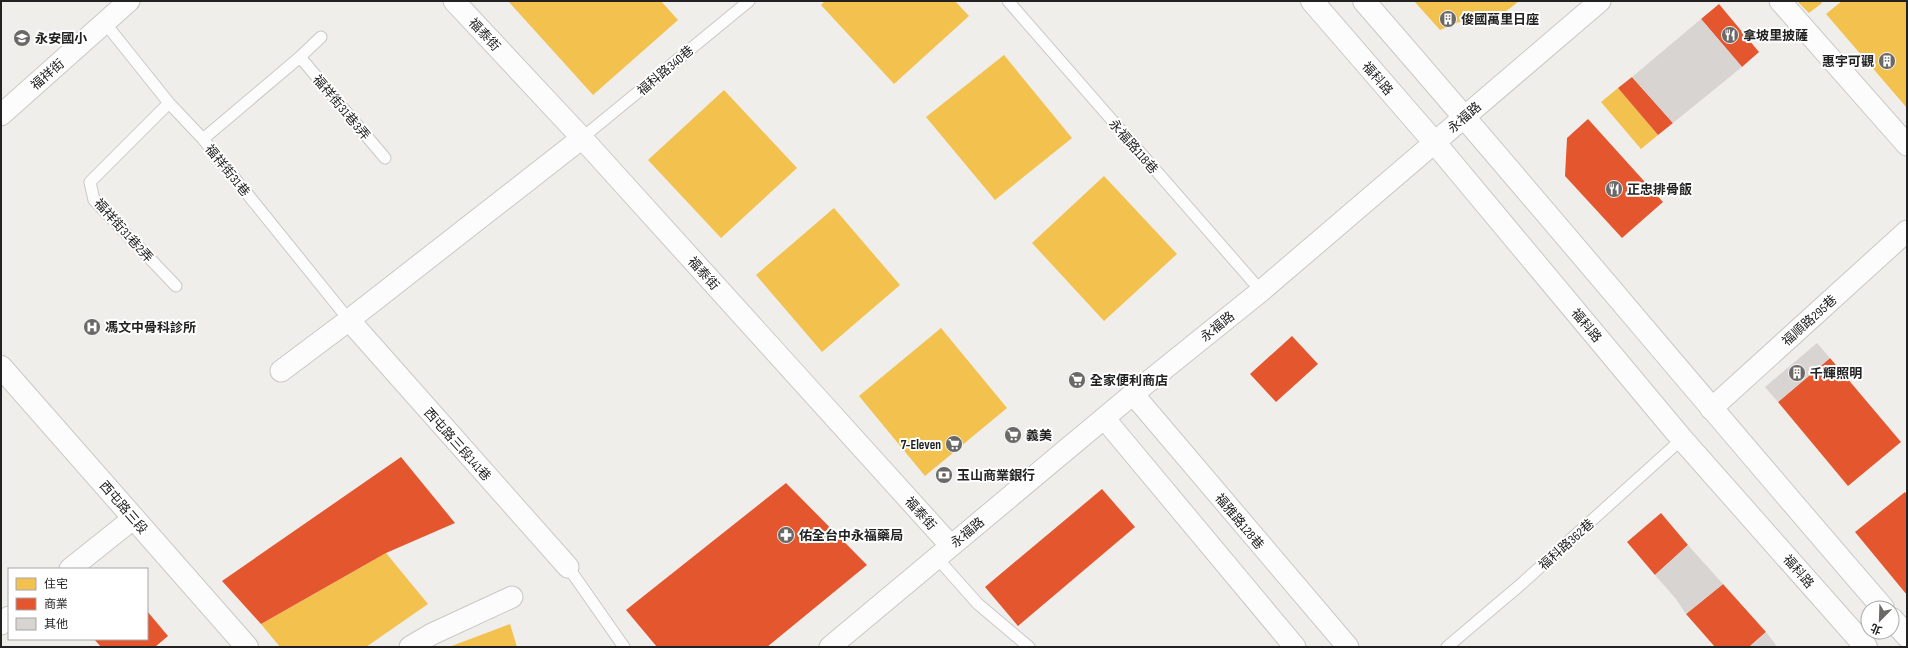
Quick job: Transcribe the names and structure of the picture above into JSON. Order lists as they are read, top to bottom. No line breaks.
{"streets":{"street":["福泰街","福祥街","福科路","永福路","福順路295巷","西屯路三段141巷","西屯路三段","福雅路128巷"],"lane":["福科路340巷","福祥街31巷3弄","永福路118巷","福祥街31巷","福祥街31巷2弄","福科路362巷"]},"crossings":[["福泰街","福科路340巷"],["福泰街","永福路"],["福祥街","福祥街31巷"],["福科路","永福路"],["福科路","福科路362巷"],["永福路","永福路118巷"],["永福路","福雅路128巷"],["福祥街31巷","福祥街31巷2弄"],["福祥街31巷","西屯路三段141巷"]],"places":{"building":["俊國萬里日座","惠宇可觀","千輝照明"],"restaurant":["拿坡里披薩","正忠排骨飯"],"school or university":["永安國小"],"hospital":["馮文中骨科診所"],"supermarket":["全家便利商店","義美","7-Eleven"],"bank":["玉山商業銀行"],"pharmacy":["佑全台中永福藥局"]},"legend":["住宅","商業","其他"],"north":"bottom left"}
